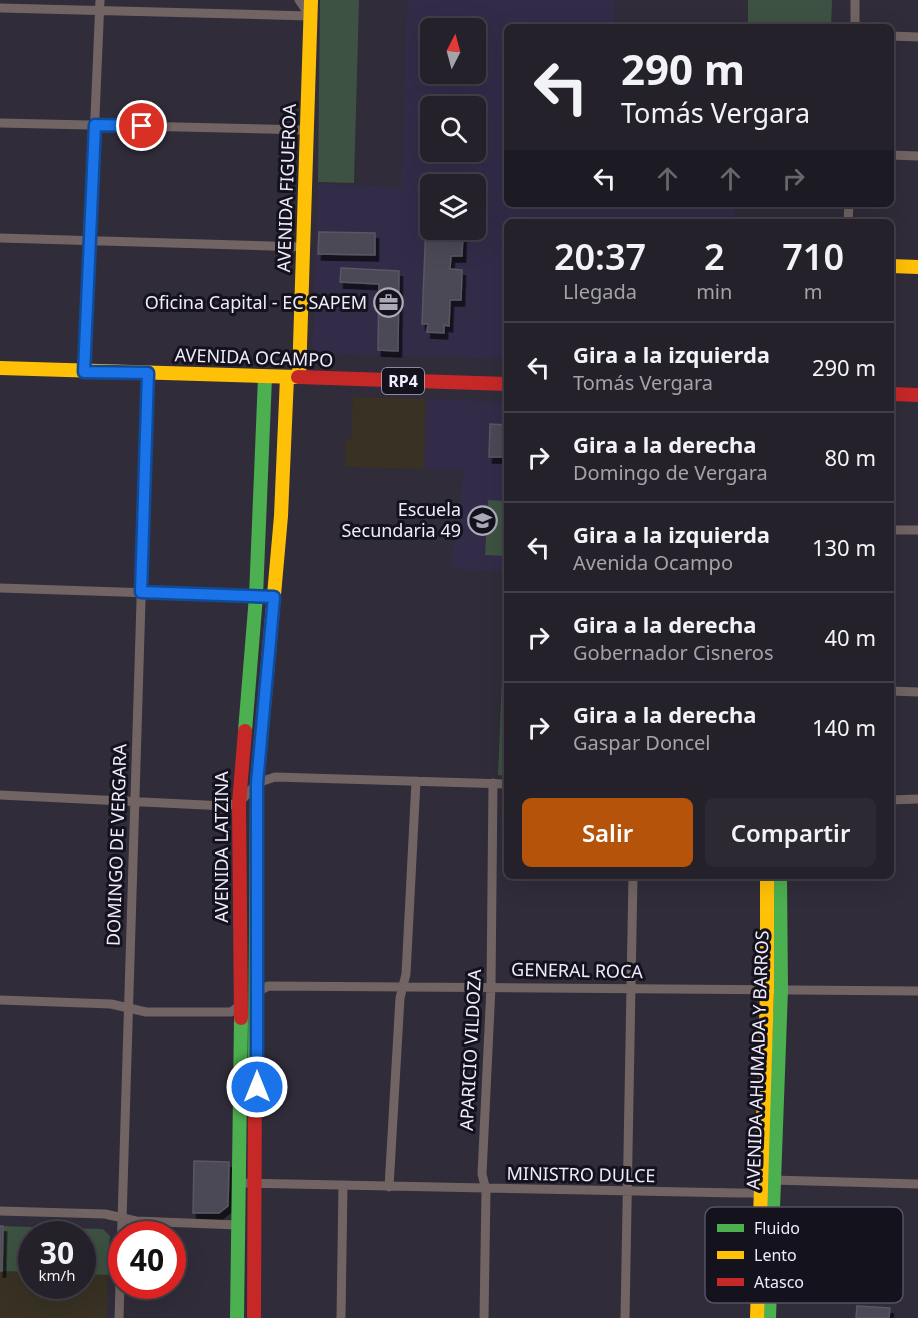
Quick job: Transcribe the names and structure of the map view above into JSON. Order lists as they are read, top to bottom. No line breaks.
{"streets":{"street":["AVENIDA FIGUEROA","AVENIDA OCAMPO","RP4","DOMINGO DE VERGARA","AVENIDA LATZINA","GENERAL ROCA","APARICIO VILDOZA","AVENIDA AHUMADA Y BARROS","MINISTRO DULCE"]},"crossings":[["AVENIDA FIGUEROA","AVENIDA OCAMPO"],["AVENIDA FIGUEROA","AVENIDA LATZINA"],["AVENIDA OCAMPO","DOMINGO DE VERGARA"],["AVENIDA OCAMPO","AVENIDA LATZINA"],["AVENIDA LATZINA","GENERAL ROCA"],["AVENIDA LATZINA","MINISTRO DULCE"],["GENERAL ROCA","APARICIO VILDOZA"],["GENERAL ROCA","AVENIDA AHUMADA Y BARROS"],["APARICIO VILDOZA","MINISTRO DULCE"],["AVENIDA AHUMADA Y BARROS","MINISTRO DULCE"]],"places":{"office":["Oficina Capital - EC SAPEM"],"school or university":["Escuela Secundaria 49"]},"legend":["Fluido","Lento","Atasco"],"north":"top","page":{"turn":["290 m","Tomás Vergara"],"eta":["20:37","Llegada","2","min","710","m"],"list":[{"name":"Gira a la izquierda","note":"Tomás Vergara","value":"290 m"},{"name":"Gira a la derecha","note":"Domingo de Vergara","value":"80 m"},{"name":"Gira a la izquierda","note":"Avenida Ocampo","value":"130 m"},{"name":"Gira a la derecha","note":"Gobernador Cisneros","value":"40 m"},{"name":"Gira a la derecha","note":"Gaspar Doncel","value":"140 m"}],"buttons":["Salir","Compartir"],"speed":"30 km/h","limit":"40"}}
